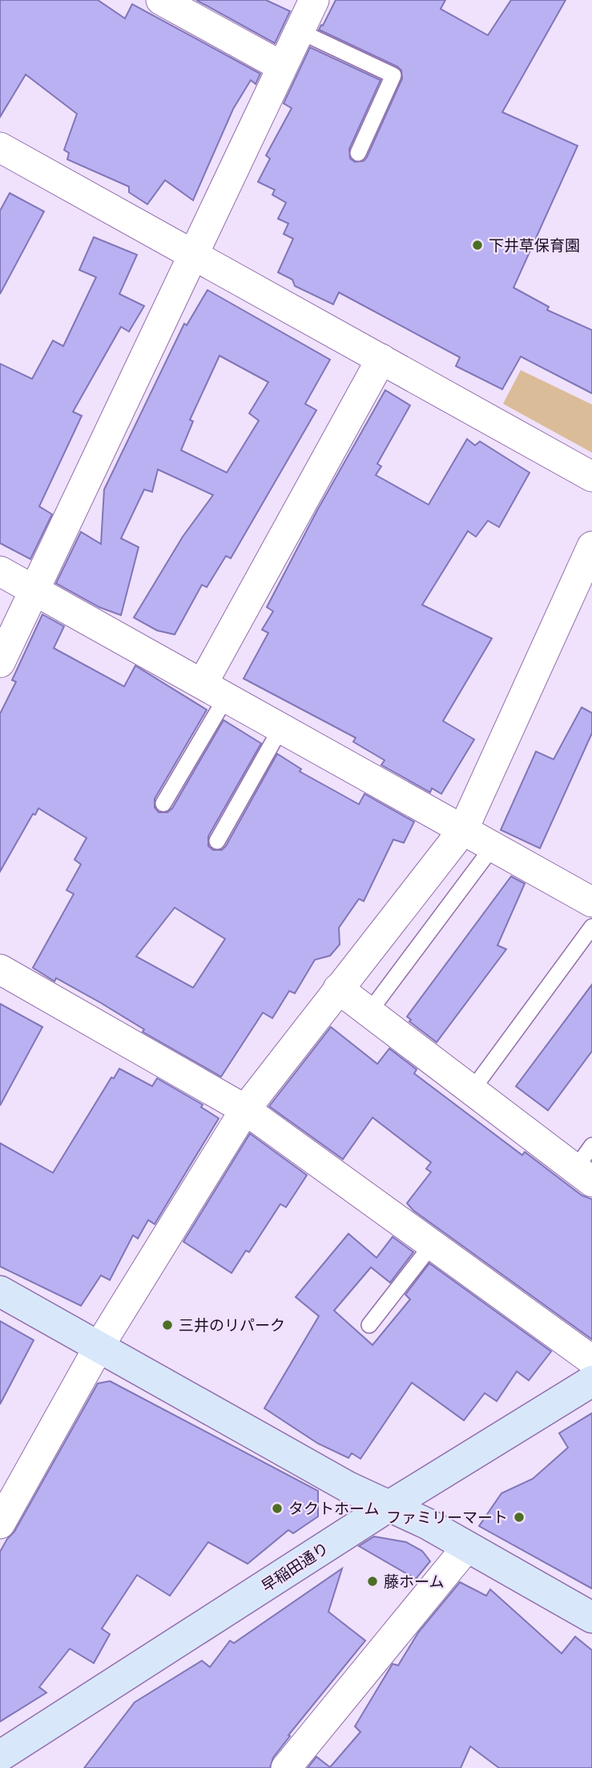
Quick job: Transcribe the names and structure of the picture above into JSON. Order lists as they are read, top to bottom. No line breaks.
{"streets":{"main road":["早稲田通り"]},"places":["下井草保育園","三井のリパーク","タクトホーム","ファミリーマート","藤ホーム"]}
